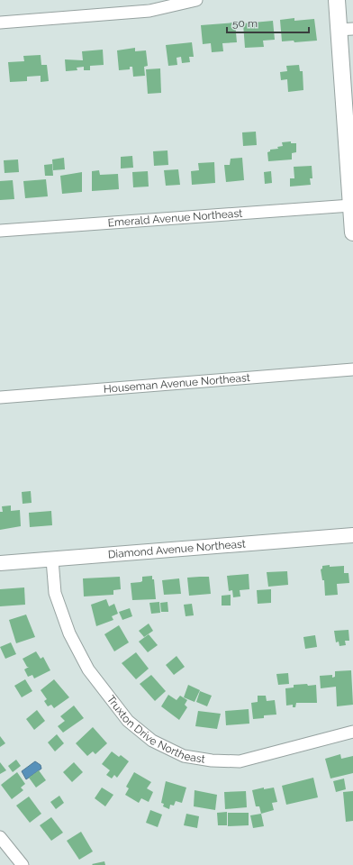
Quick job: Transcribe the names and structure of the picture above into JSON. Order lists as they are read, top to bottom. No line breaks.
{"streets":{"street":["Emerald Avenue Northeast","Houseman Avenue Northeast","Diamond Avenue Northeast","Truxton Drive Northeast"]},"crossings":[["Diamond Avenue Northeast","Truxton Drive Northeast"]],"scale_bar":"50 m"}
